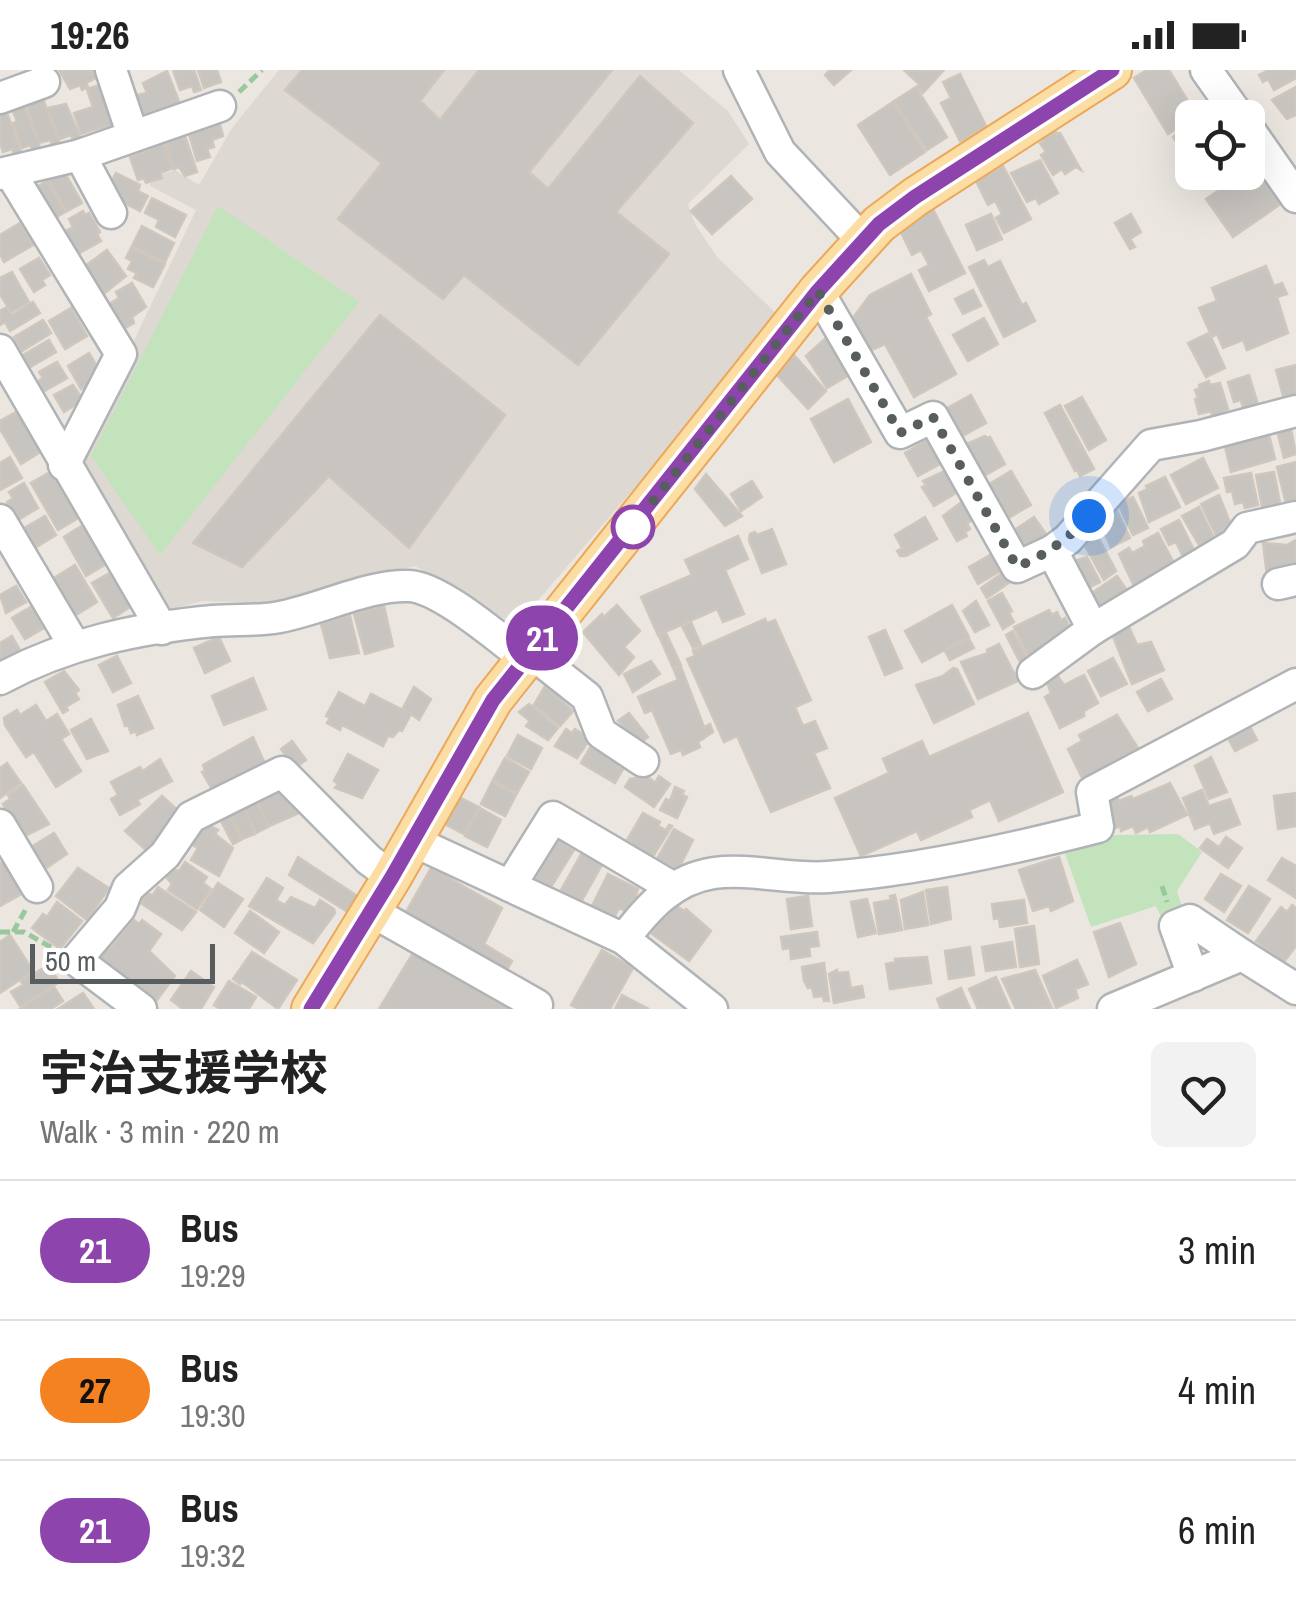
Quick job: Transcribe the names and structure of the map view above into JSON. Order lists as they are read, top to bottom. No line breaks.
{"lines":["bus line 21"],"scale_bar":"50 m","page":{"status":"19:26","on_map":"21","scale":"50 m","heading":["宇治支援学校","Walk · 3 min · 220 m"],"list":[{"mark":"21","name":"Bus","note":"19:29","value":"3 min"},{"mark":"27","name":"Bus","note":"19:30","value":"4 min"},{"mark":"21","name":"Bus","note":"19:32","value":"6 min"}]}}
